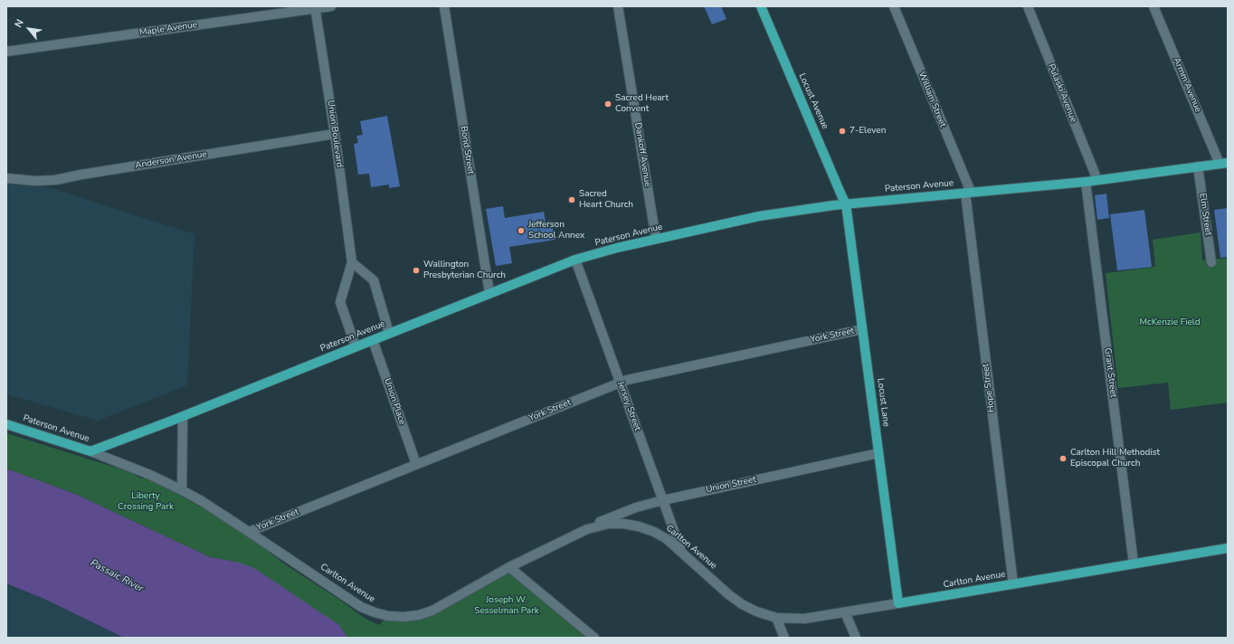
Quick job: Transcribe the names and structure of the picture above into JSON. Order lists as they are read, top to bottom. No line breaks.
{"streets":{"main road":["Locust Avenue","Paterson Avenue","Locust Lane","Carlton Avenue"],"street":["Maple Avenue","Armm Avenue","Pulaski Avenue","William Street","Union Boulevard","Bond Street","Dankoff Avenue","Anderson Avenue","Elm Street","York Street","Grant Street","Hope Street","Union Place","Jersey Street","Union Street"]},"crossings":[["Maple Avenue","Union Boulevard"],["Armm Avenue","Paterson Avenue"],["Pulaski Avenue","Paterson Avenue"],["William Street","Paterson Avenue"],["William Street","Hope Street"],["Locust Avenue","Paterson Avenue"],["Locust Avenue","Locust Lane"],["Union Boulevard","Anderson Avenue"],["Union Boulevard","Paterson Avenue"],["Bond Street","Paterson Avenue"],["Dankoff Avenue","Paterson Avenue"],["Paterson Avenue","Elm Street"],["Paterson Avenue","Grant Street"],["Paterson Avenue","Hope Street"],["Paterson Avenue","Union Place"],["Paterson Avenue","Locust Lane"],["Paterson Avenue","Jersey Street"],["Paterson Avenue","Carlton Avenue"],["York Street","Union Place"],["York Street","Locust Lane"],["York Street","Jersey Street"],["York Street","Carlton Avenue"],["Grant Street","Carlton Avenue"],["Hope Street","Carlton Avenue"],["Locust Lane","Union Street"],["Locust Lane","Carlton Avenue"],["Jersey Street","Union Street"],["Jersey Street","Carlton Avenue"],["Union Street","Carlton Avenue"]],"water":["Passaic River"],"parks":["McKenzie Field","Liberty Crossing Park","Joseph W. Sesselman Park"],"places":["Sacred Heart Convent","7-Eleven","Sacred Heart Church","Jefferson School Annex","Wallington Presbyterian Church","Carlton Hill Methodist Episcopal Church"],"north":"top left"}
